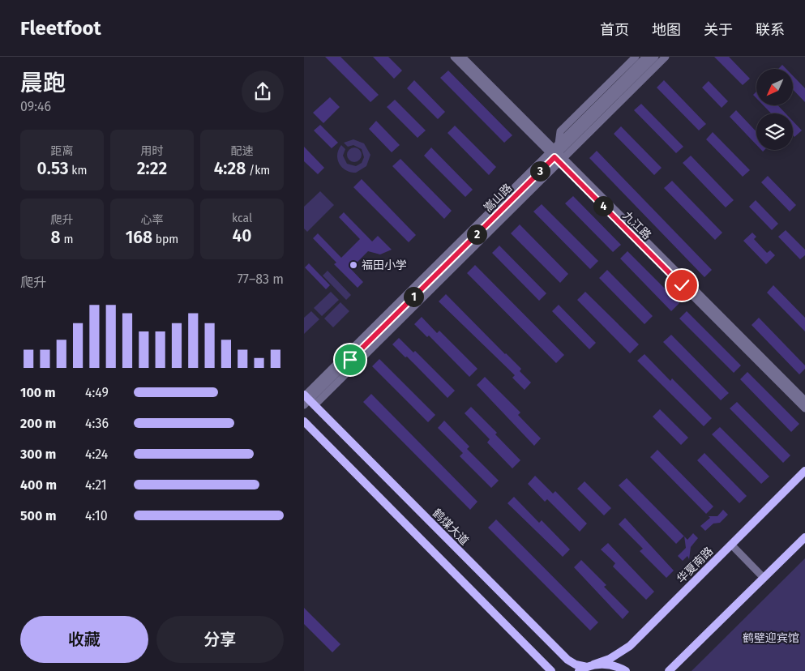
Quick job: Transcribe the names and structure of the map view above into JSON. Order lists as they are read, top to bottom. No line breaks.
{"streets":{"main road":["鹤煤大道","华夏南路"],"street":["嵩山路","九江路"]},"crossings":[["嵩山路","九江路"],["嵩山路","鹤煤大道"],["鹤煤大道","华夏南路"]],"parks":["鹤壁迎宾馆"],"places":["福田小学"],"north":"bottom left","page":{"header":"Fleetfoot","nav":["首页","地图","关于","联系"],"heading":["晨跑","09:46"],"stats":[["距离","0.53 km"],["用时","2:22"],["配速","4:28 /km"],["爬升","8 m"],["心率","168 bpm"],["kcal","40"]],"pins":["3","4","2","1"],"chart":["爬升","77–83 m"],"list":[{"name":"100 m","note":"4:49"},{"name":"200 m","note":"4:36"},{"name":"300 m","note":"4:24"},{"name":"400 m","note":"4:21"},{"name":"500 m","note":"4:10"}],"buttons":["收藏","分享"]}}
